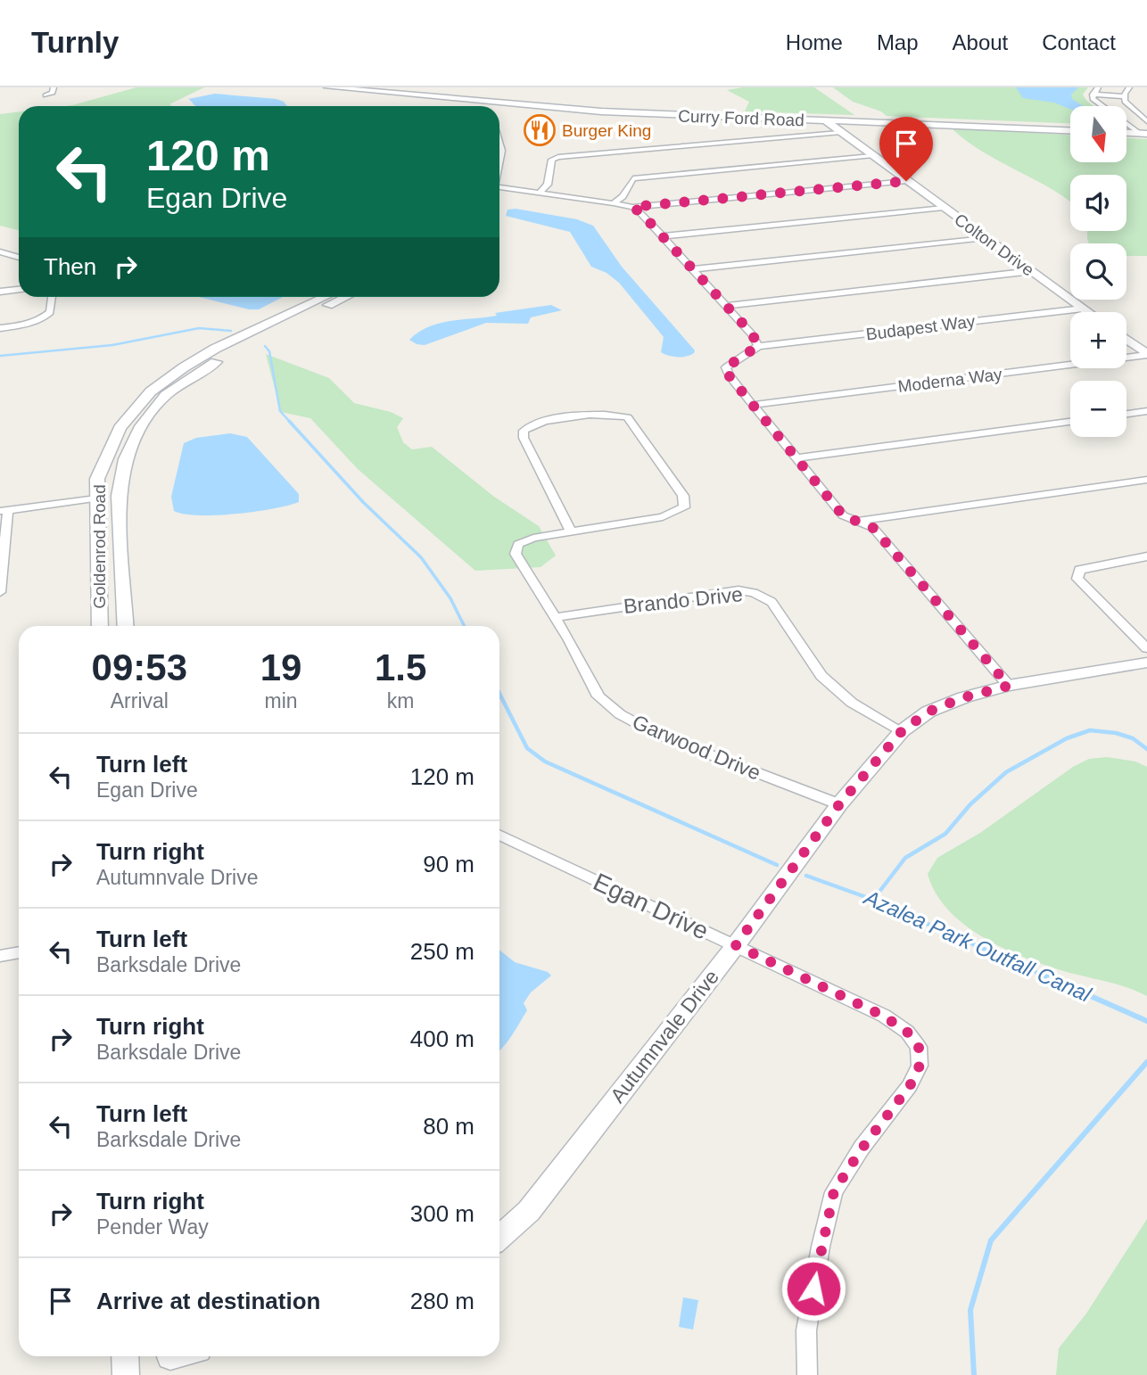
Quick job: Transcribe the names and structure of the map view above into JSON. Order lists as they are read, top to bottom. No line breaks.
{"streets":{"main road":["Curry Ford Road","Colton Drive","Goldenrod Road","Autumnvale Drive"],"street":["Budapest Way","Moderna Way","Brando Drive","Garwood Drive","Egan Drive"]},"crossings":[["Curry Ford Road","Colton Drive"],["Colton Drive","Budapest Way"],["Brando Drive","Garwood Drive"],["Brando Drive","Autumnvale Drive"],["Garwood Drive","Autumnvale Drive"],["Egan Drive","Autumnvale Drive"]],"water":["Azalea Park Outfall Canal"],"places":{"restaurant":["Burger King"]},"north":"bottom","page":{"header":"Turnly","nav":["Home","Map","About","Contact"],"map_buttons":["+","−"],"turn":["120 m","Egan Drive"],"then":"Then","eta":["09:53","Arrival","19","min","1.5","km"],"list":[{"name":"Turn left","note":"Egan Drive","value":"120 m"},{"name":"Turn right","note":"Autumnvale Drive","value":"90 m"},{"name":"Turn left","note":"Barksdale Drive","value":"250 m"},{"name":"Turn right","note":"Barksdale Drive","value":"400 m"},{"name":"Turn left","note":"Barksdale Drive","value":"80 m"},{"name":"Turn right","note":"Pender Way","value":"300 m"},{"name":"Arrive at destination","value":"280 m"}]}}
